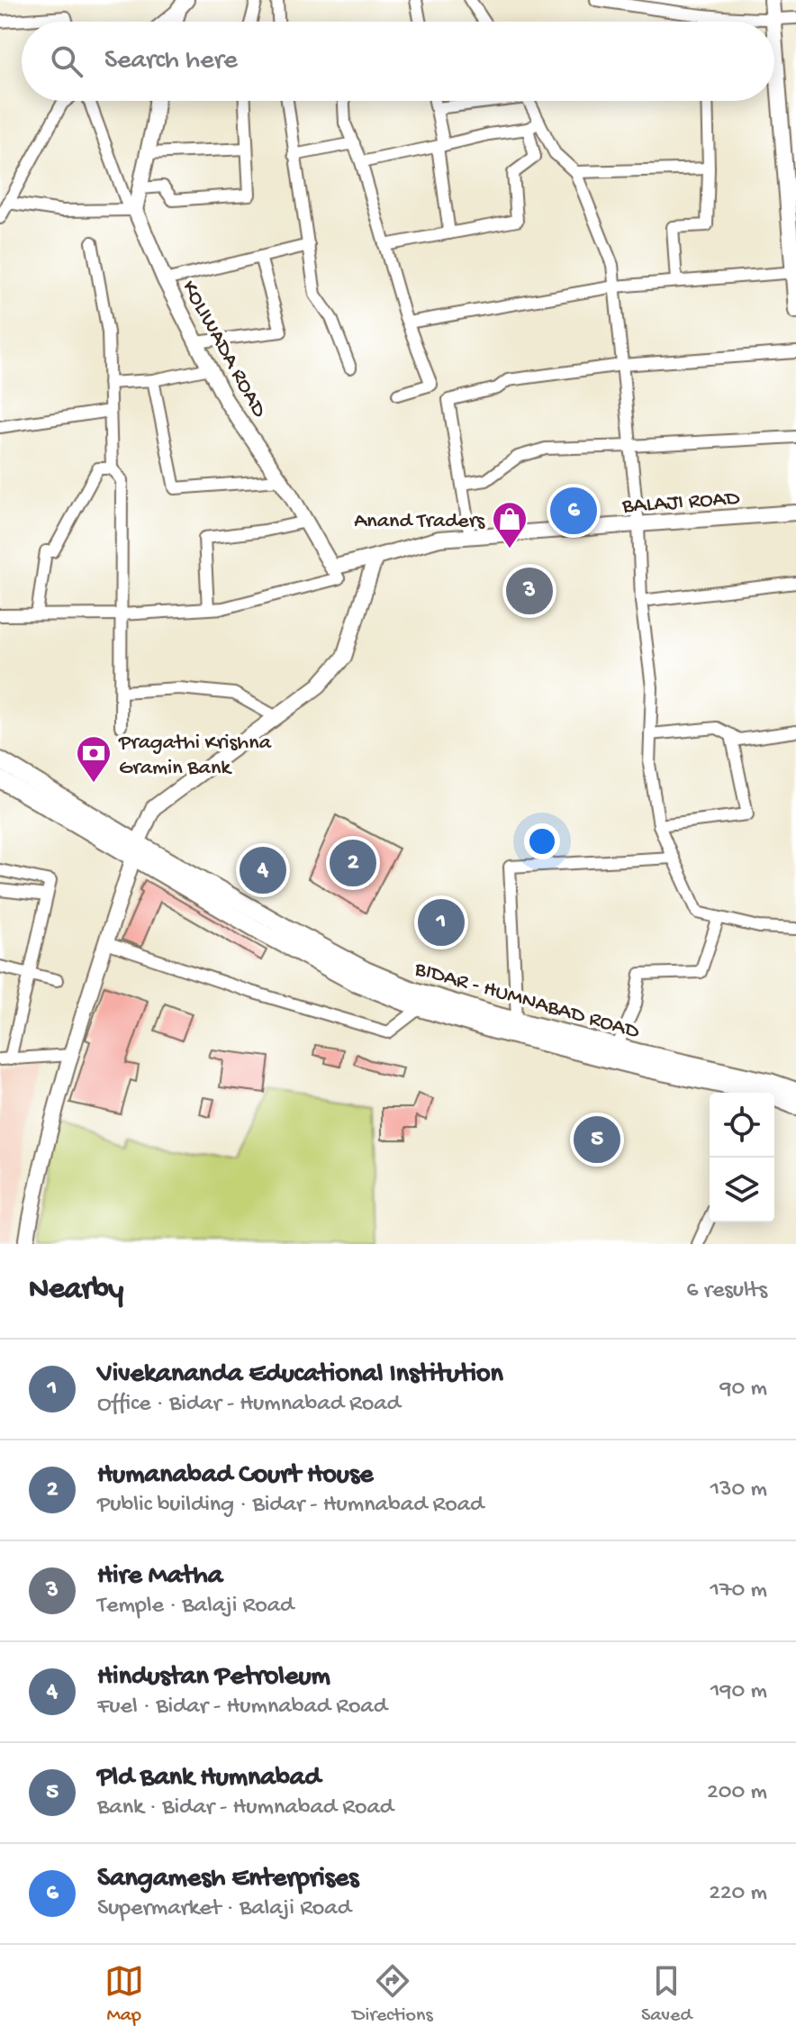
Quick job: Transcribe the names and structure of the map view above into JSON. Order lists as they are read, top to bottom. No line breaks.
{"streets":{"main road":["BIDAR - HUMNABAD ROAD"],"street":["KOLIWADA ROAD","BALAJI ROAD"]},"places":{"shop":["Anand Traders"],"bank":["Pragathi Krishna Gramin Bank"]},"page":{"search":"Search here","pins":["6","3","2","4","1","5"],"heading":["Nearby","6 results"],"list":[{"mark":"1","name":"Vivekananda Educational Institution","note":"Office · Bidar - Humnabad Road","value":"90 m"},{"mark":"2","name":"Humanabad Court House","note":"Public building · Bidar - Humnabad Road","value":"130 m"},{"mark":"3","name":"Hire Matha","note":"Temple · Balaji Road","value":"170 m"},{"mark":"4","name":"Hindustan Petroleum","note":"Fuel · Bidar - Humnabad Road","value":"190 m"},{"mark":"5","name":"Pld Bank Humnabad","note":"Bank · Bidar - Humnabad Road","value":"200 m"},{"mark":"6","name":"Sangamesh Enterprises","note":"Supermarket · Balaji Road","value":"220 m"}],"nav":["Map","Directions","Saved"]}}
